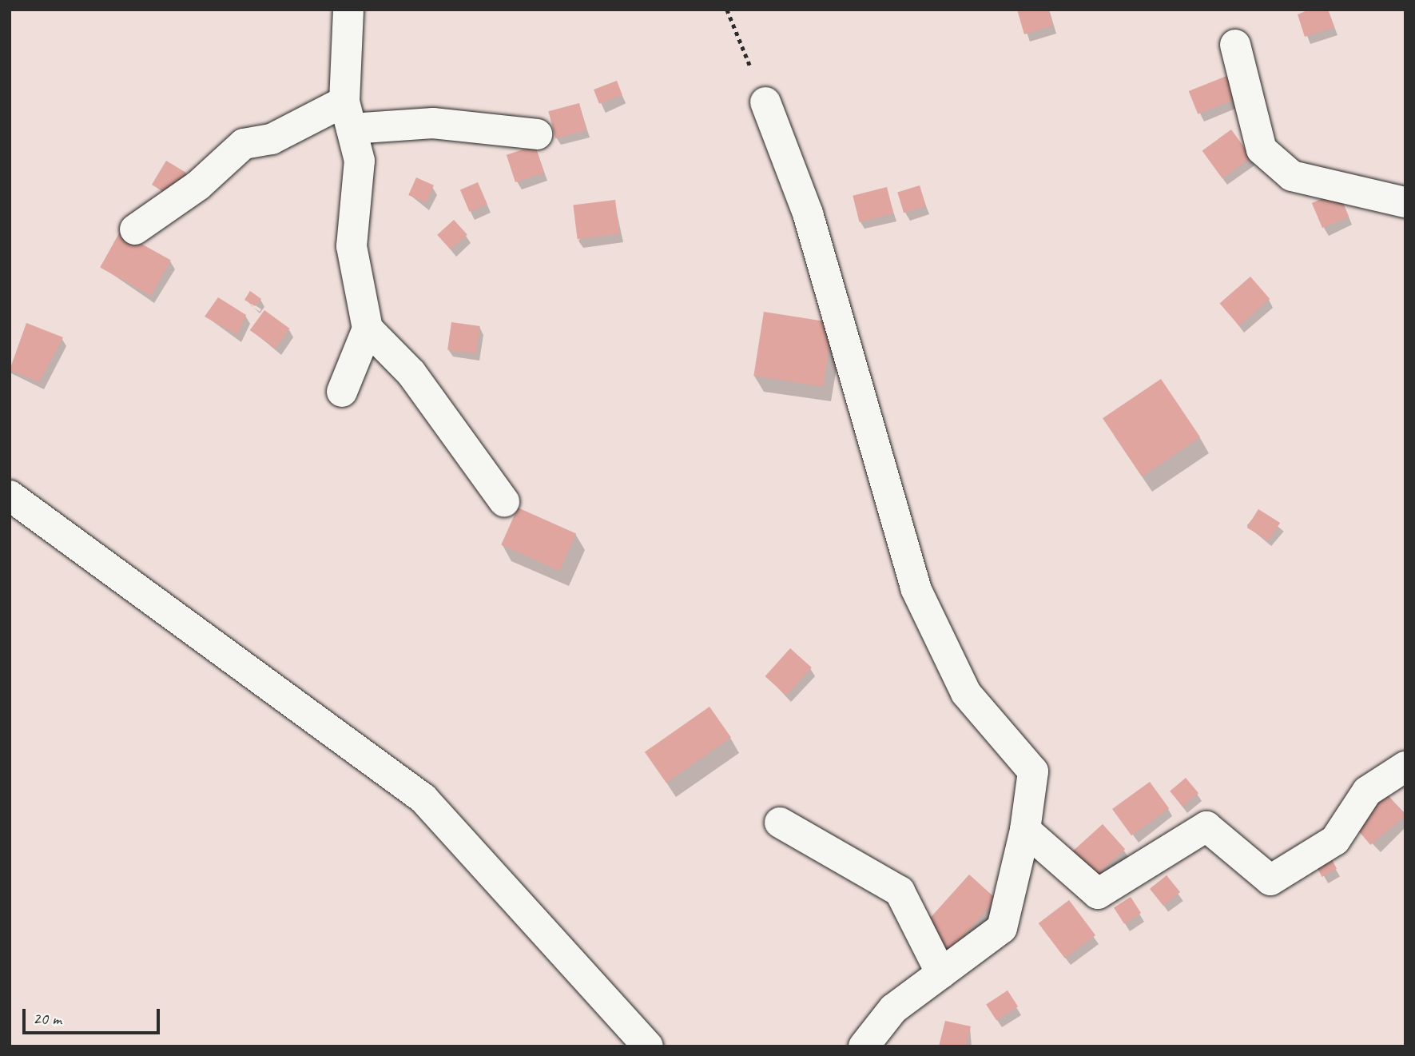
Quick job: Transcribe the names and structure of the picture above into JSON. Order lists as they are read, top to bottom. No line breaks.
{"scale_bar":"20 m"}
